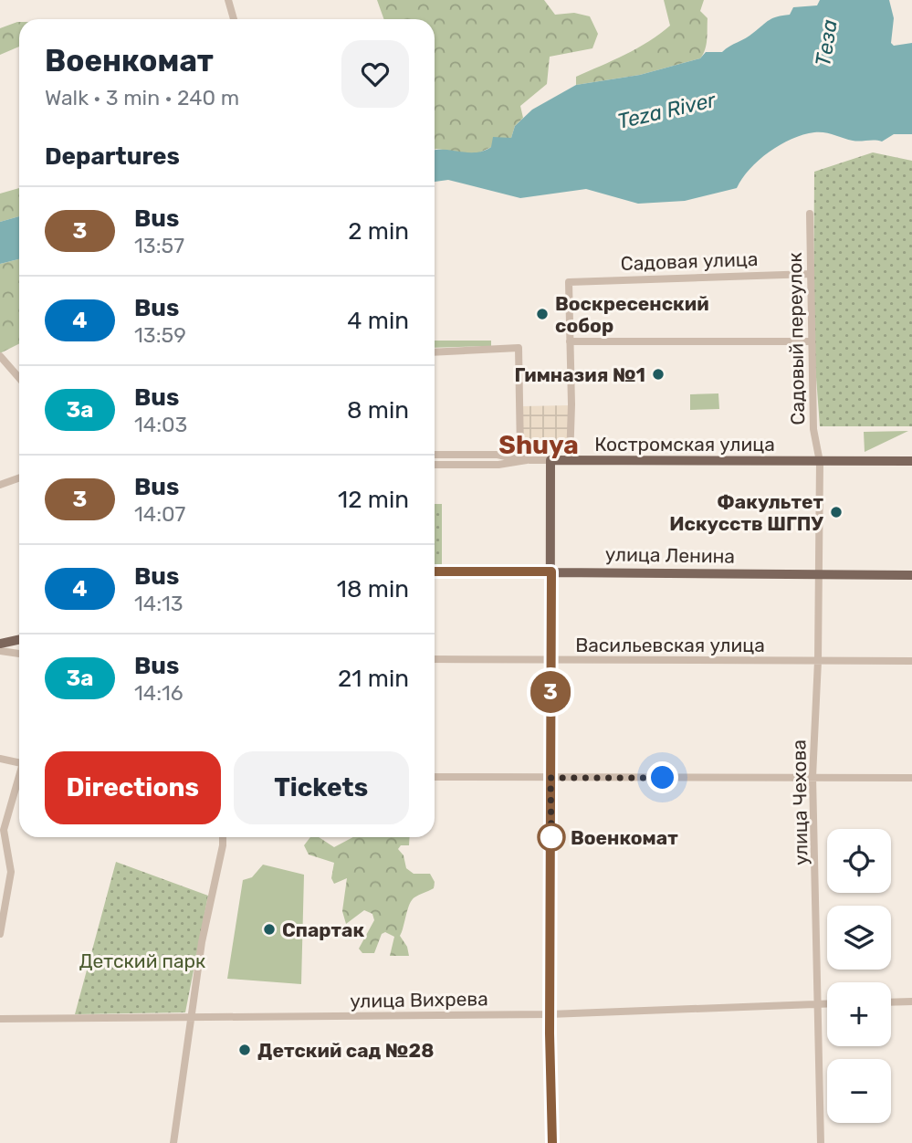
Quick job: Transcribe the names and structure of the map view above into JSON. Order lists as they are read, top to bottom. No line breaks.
{"streets":{"main road":["Костромская улица","улица Ленина"],"street":["Садовая улица","Садовый переулок","Васильевская улица","улица Чехова","улица Вихрева"]},"crossings":[["Садовая улица","Садовый переулок"],["Садовый переулок","Костромская улица"],["Садовый переулок","улица Чехова"],["Костромская улица","улица Чехова"],["улица Ленина","улица Чехова"],["Васильевская улица","улица Чехова"],["улица Чехова","улица Вихрева"]],"districts":["Shuya"],"water":["Теза","Teza River"],"parks":["Детский парк"],"places":["Воскресенский собор","Гимназия №1","Факультет Искусств ШГПУ","Военкомат","Спартак","Детский сад №28"],"lines":["bus line 3"],"page":{"on_map":"3","heading":[["Военкомат","Walk · 3 min · 240 m"],"Departures"],"list":[{"mark":"3","name":"Bus","note":"13:57","value":"2 min"},{"mark":"4","name":"Bus","note":"13:59","value":"4 min"},{"mark":"3а","name":"Bus","note":"14:03","value":"8 min"},{"mark":"3","name":"Bus","note":"14:07","value":"12 min"},{"mark":"4","name":"Bus","note":"14:13","value":"18 min"},{"mark":"3а","name":"Bus","note":"14:16","value":"21 min"}],"buttons":["Directions","Tickets"],"map_buttons":["+","−"]}}
